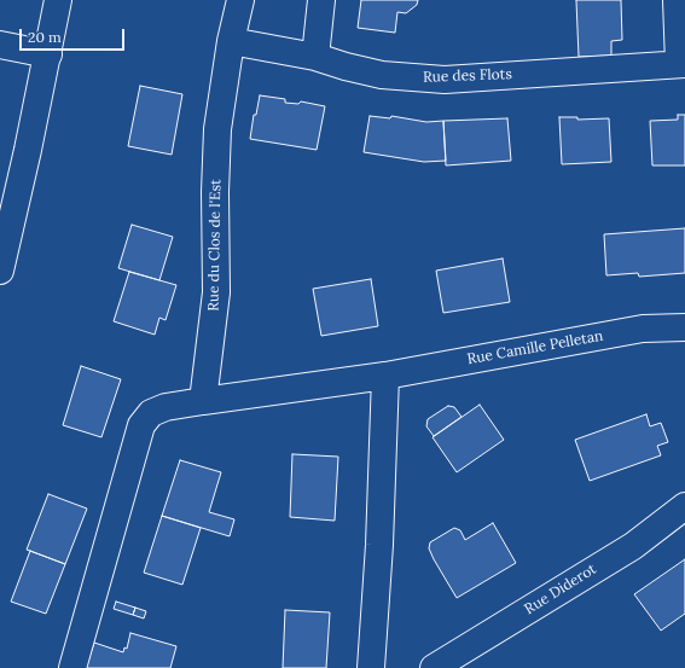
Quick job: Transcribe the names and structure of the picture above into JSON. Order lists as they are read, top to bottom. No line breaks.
{"streets":{"street":["Rue des Flots","Rue du Clos de l'Est","Rue Camille Pelletan","Rue Diderot"]},"crossings":[["Rue des Flots","Rue du Clos de l'Est"],["Rue du Clos de l'Est","Rue Camille Pelletan"]],"scale_bar":"20 m"}
